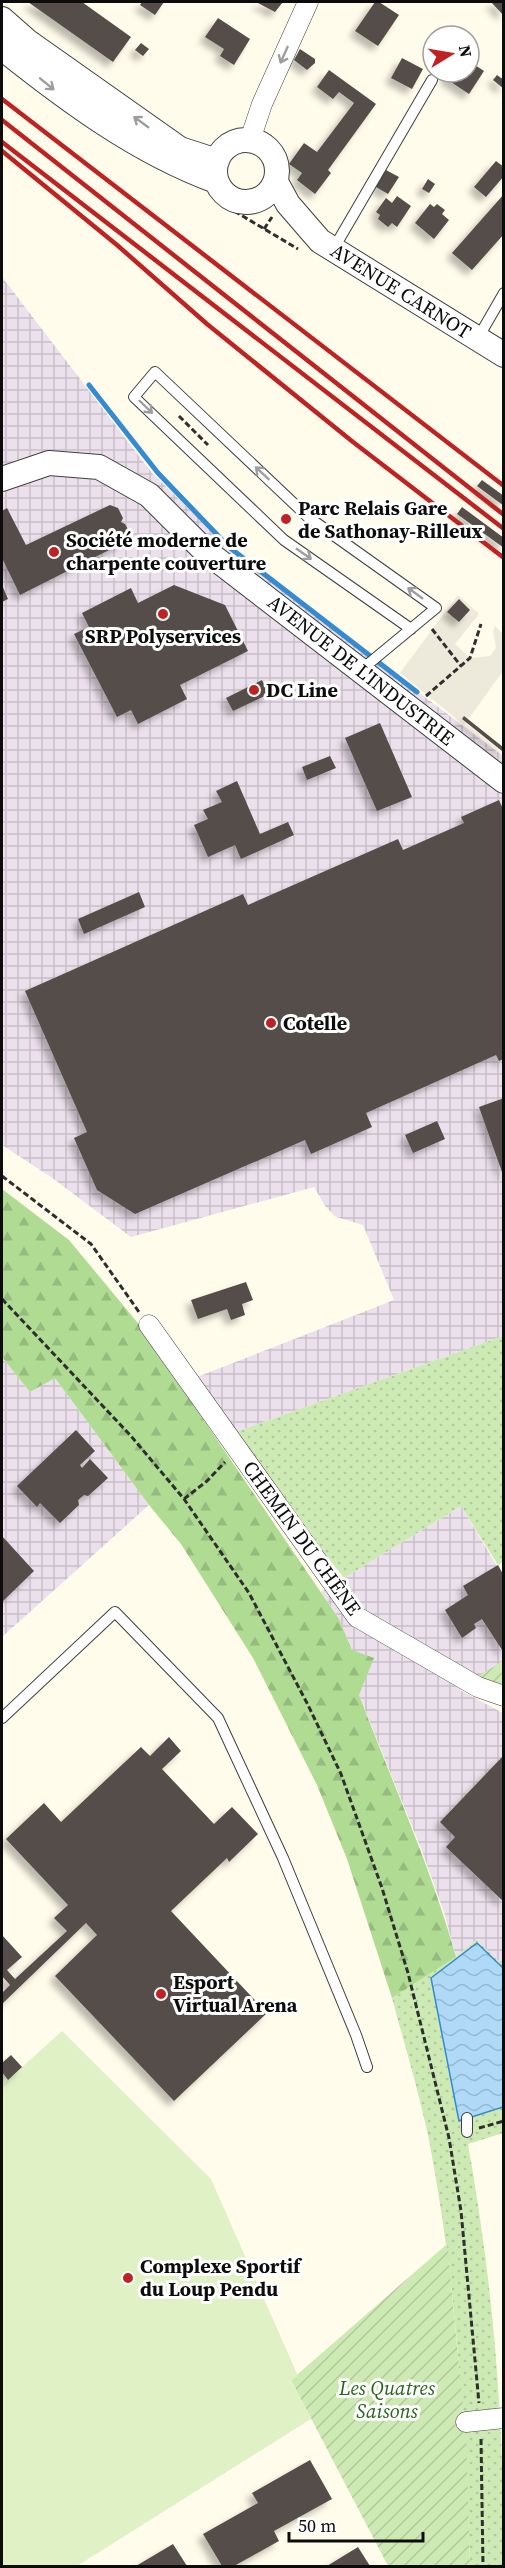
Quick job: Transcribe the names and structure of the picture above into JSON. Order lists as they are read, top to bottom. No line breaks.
{"streets":{"street":["AVENUE CARNOT","AVENUE DE L'INDUSTRIE","CHEMIN DU CHÊNE"]},"parks":["Les Quatres Saisons"],"places":["Parc Relais Gare de Sathonay-Rilleux","Société moderne de charpente couverture","SRP Polyservices","DC Line","Cotelle","Esport Virtual Arena","Complexe Sportif du Loup Pendu"],"scale_bar":"50 m","north":"right"}
